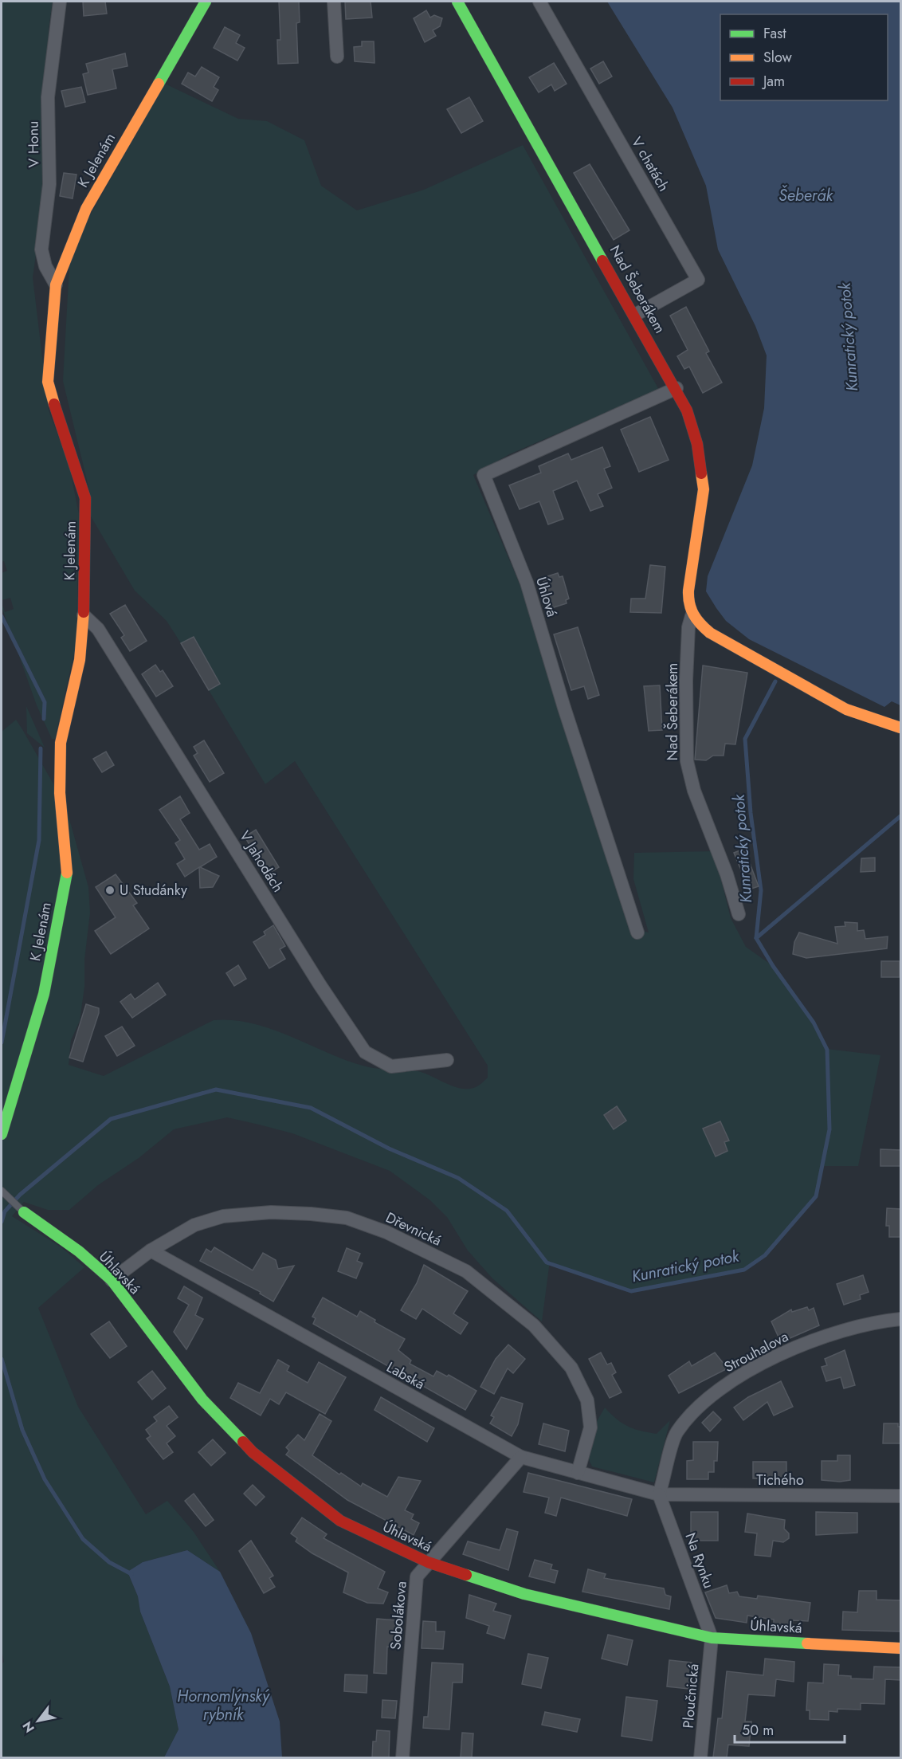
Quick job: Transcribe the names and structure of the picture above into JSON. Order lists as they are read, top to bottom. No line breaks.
{"streets":{"street":["V Honu","K Jelenám","V chatách","Nad Šeberákem","Úhlová","V Jahodách","Dřevnická","Úhlavská","Strouhalova","Labská","Tichého","Na Rynku","Sobolákova","Ploučnická"]},"crossings":[["V Honu","K Jelenám"],["K Jelenám","V Jahodách"],["V chatách","Nad Šeberákem"],["Nad Šeberákem","Úhlová"],["Dřevnická","Úhlavská"],["Dřevnická","Labská"],["Úhlavská","Na Rynku"],["Úhlavská","Sobolákova"],["Úhlavská","Ploučnická"],["Strouhalova","Labská"],["Strouhalova","Tichého"],["Strouhalova","Na Rynku"],["Labská","Tichého"],["Labská","Na Rynku"],["Labská","Sobolákova"],["Tichého","Na Rynku"],["Na Rynku","Ploučnická"]],"water":["Šeberák","Kunratický potok","Hornomlýnský rybník"],"places":["U Studánky"],"legend":["Fast","Slow","Jam"],"scale_bar":"50 m","north":"bottom left"}
